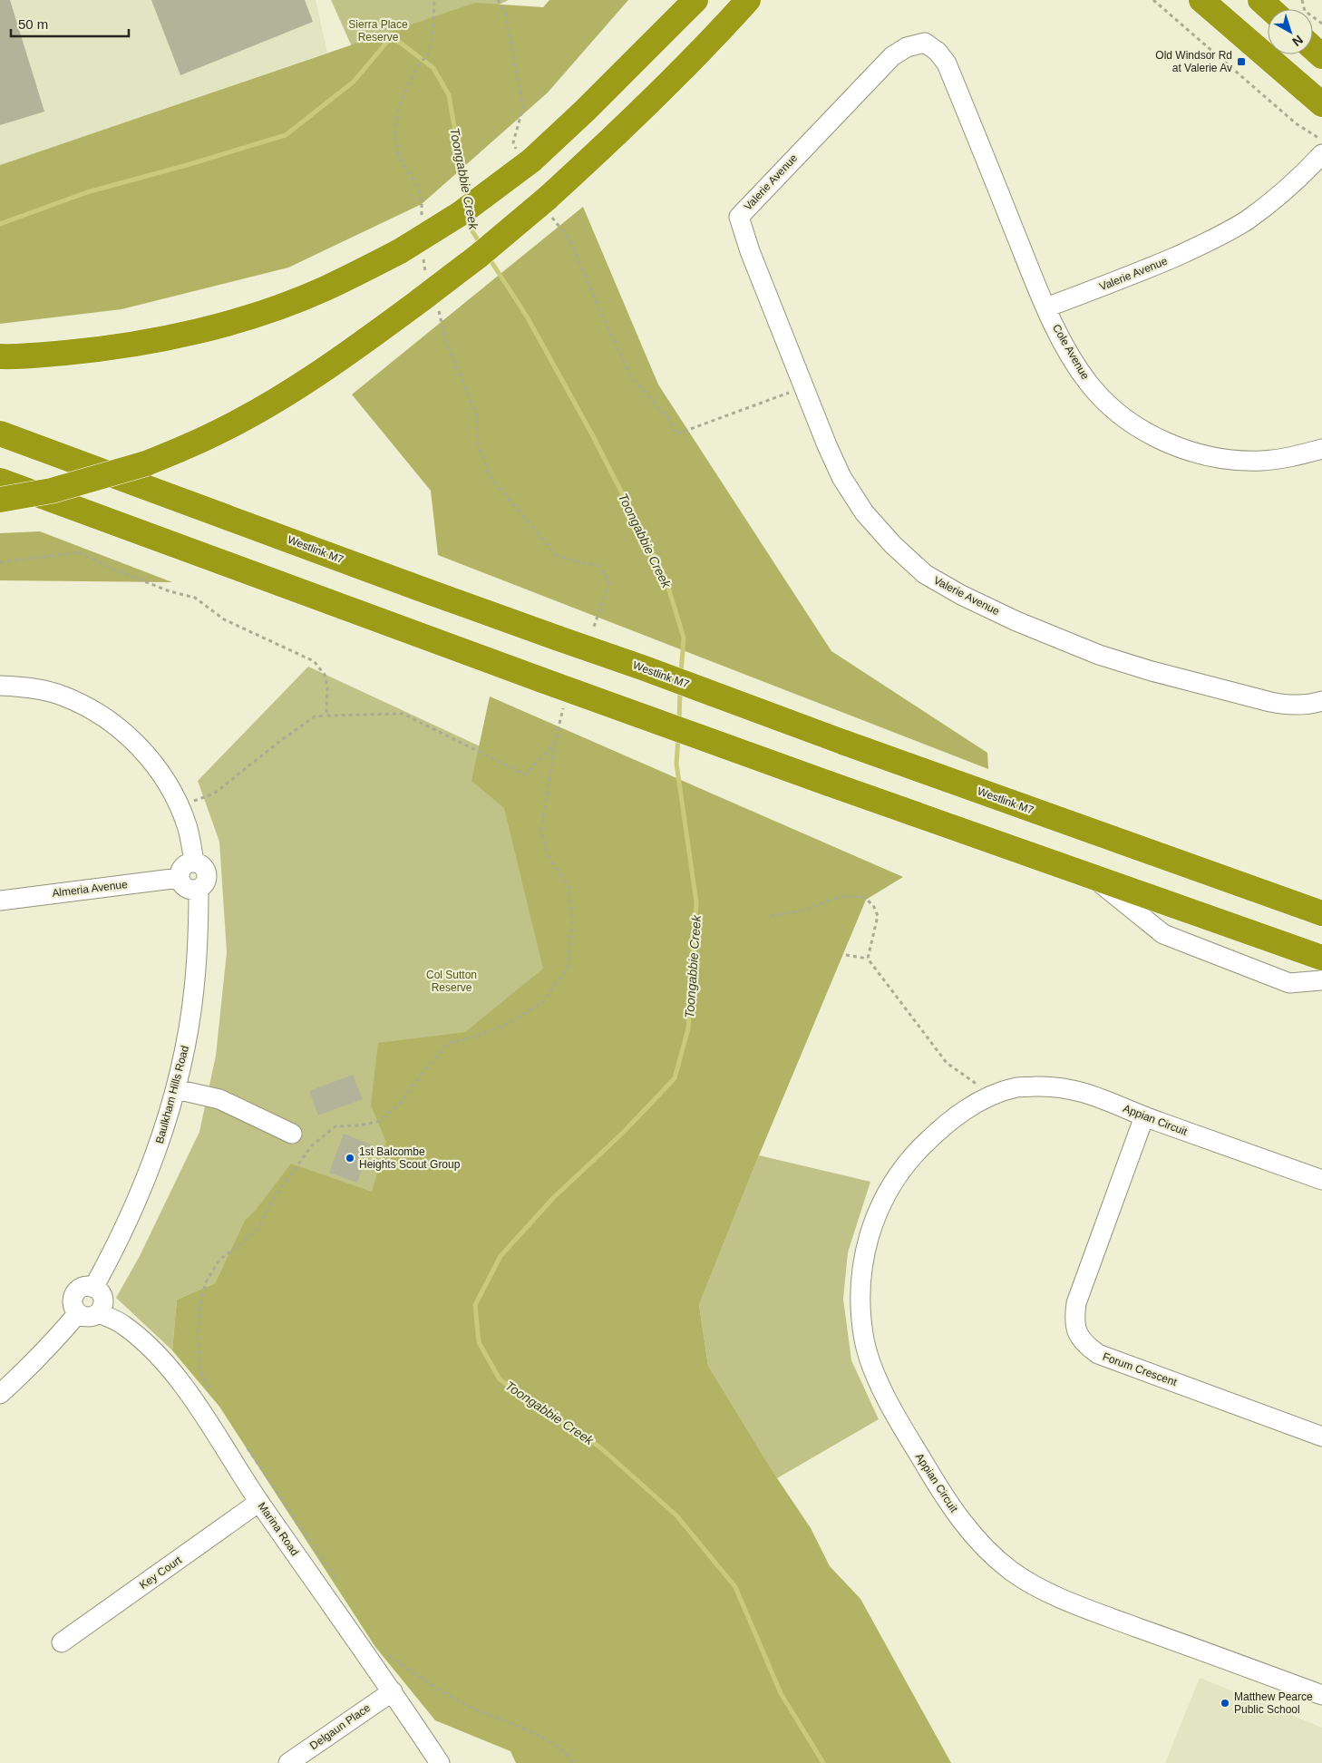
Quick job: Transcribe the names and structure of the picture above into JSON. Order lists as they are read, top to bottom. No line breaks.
{"streets":{"highway":["Westlink M7"],"street":["Valerie Avenue","Cole Avenue","Almeria Avenue","Baulkham Hills Road","Appian Circuit","Forum Crescent","Marina Road","Key Court","Delgaun Place"]},"crossings":[["Valerie Avenue","Cole Avenue"],["Almeria Avenue","Baulkham Hills Road"],["Baulkham Hills Road","Marina Road"],["Appian Circuit","Forum Crescent"],["Marina Road","Key Court"],["Marina Road","Delgaun Place"]],"water":["Toongabbie Creek"],"parks":["Sierra Place Reserve","Col Sutton Reserve"],"places":{"transit":["Old Windsor Rd at Valerie Av"],"other":["1st Balcombe Heights Scout Group","Matthew Pearce Public School"]},"scale_bar":"50 m","north":"bottom right"}
